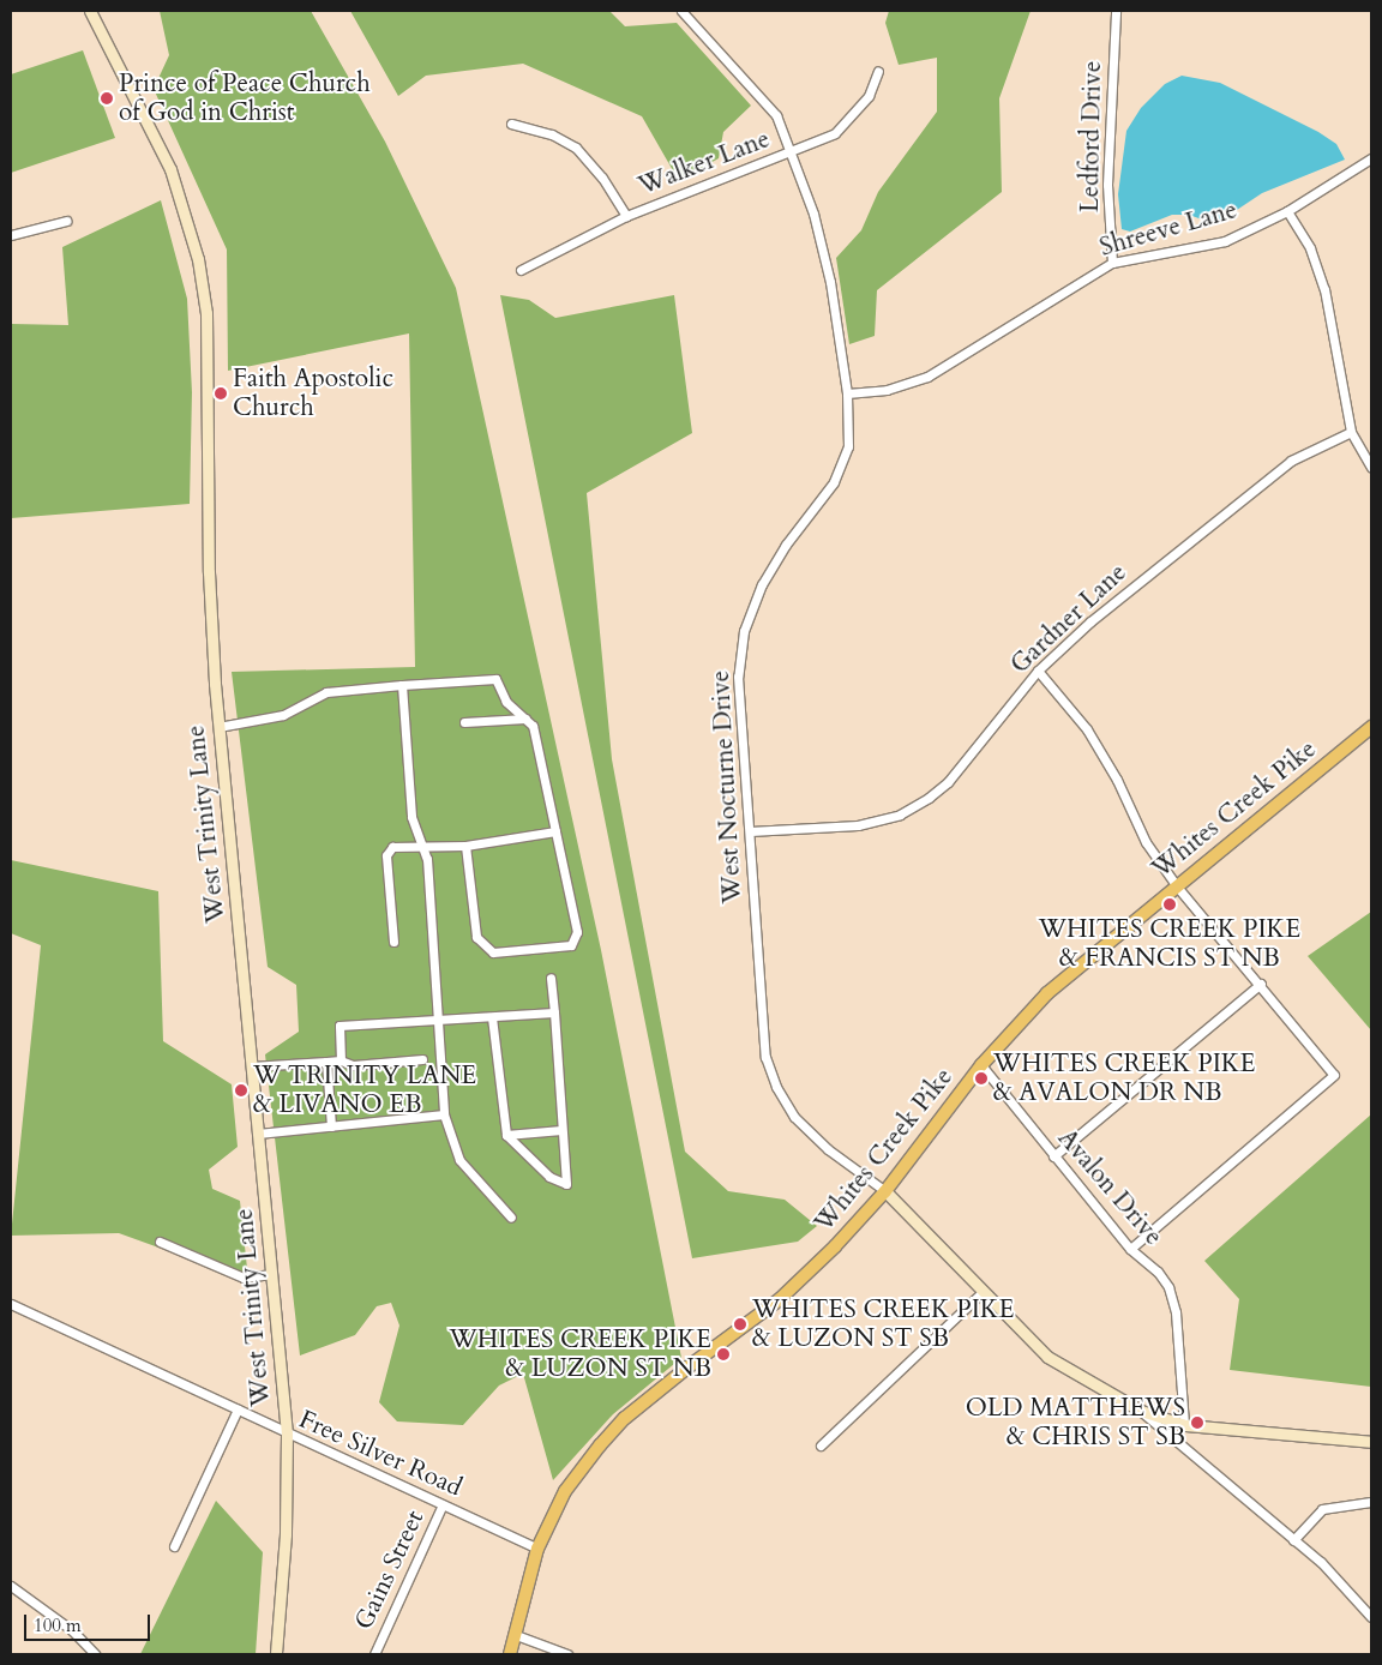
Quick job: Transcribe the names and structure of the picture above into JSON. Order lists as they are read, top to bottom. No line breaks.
{"streets":{"main road":["Whites Creek Pike","West Trinity Lane"],"street":["Ledford Drive","Walker Lane","Shreeve Lane","Gardner Lane","West Nocturne Drive","Avalon Drive","Free Silver Road","Gains Street"]},"crossings":[["Ledford Drive","Shreeve Lane"],["Walker Lane","West Nocturne Drive"],["Shreeve Lane","West Nocturne Drive"],["Gardner Lane","West Nocturne Drive"],["West Nocturne Drive","Whites Creek Pike"],["Whites Creek Pike","Avalon Drive"],["Whites Creek Pike","Free Silver Road"],["West Trinity Lane","Free Silver Road"],["Free Silver Road","Gains Street"]],"places":["Prince of Peace Church of God in Christ","Faith Apostolic Church","WHITES CREEK PIKE & FRANCIS ST NB","WHITES CREEK PIKE & AVALON DR NB","W TRINITY LANE & LIVANO EB","WHITES CREEK PIKE & LUZON ST SB","WHITES CREEK PIKE & LUZON ST NB","OLD MATTHEWS & CHRIS ST SB"],"scale_bar":"100 m"}
